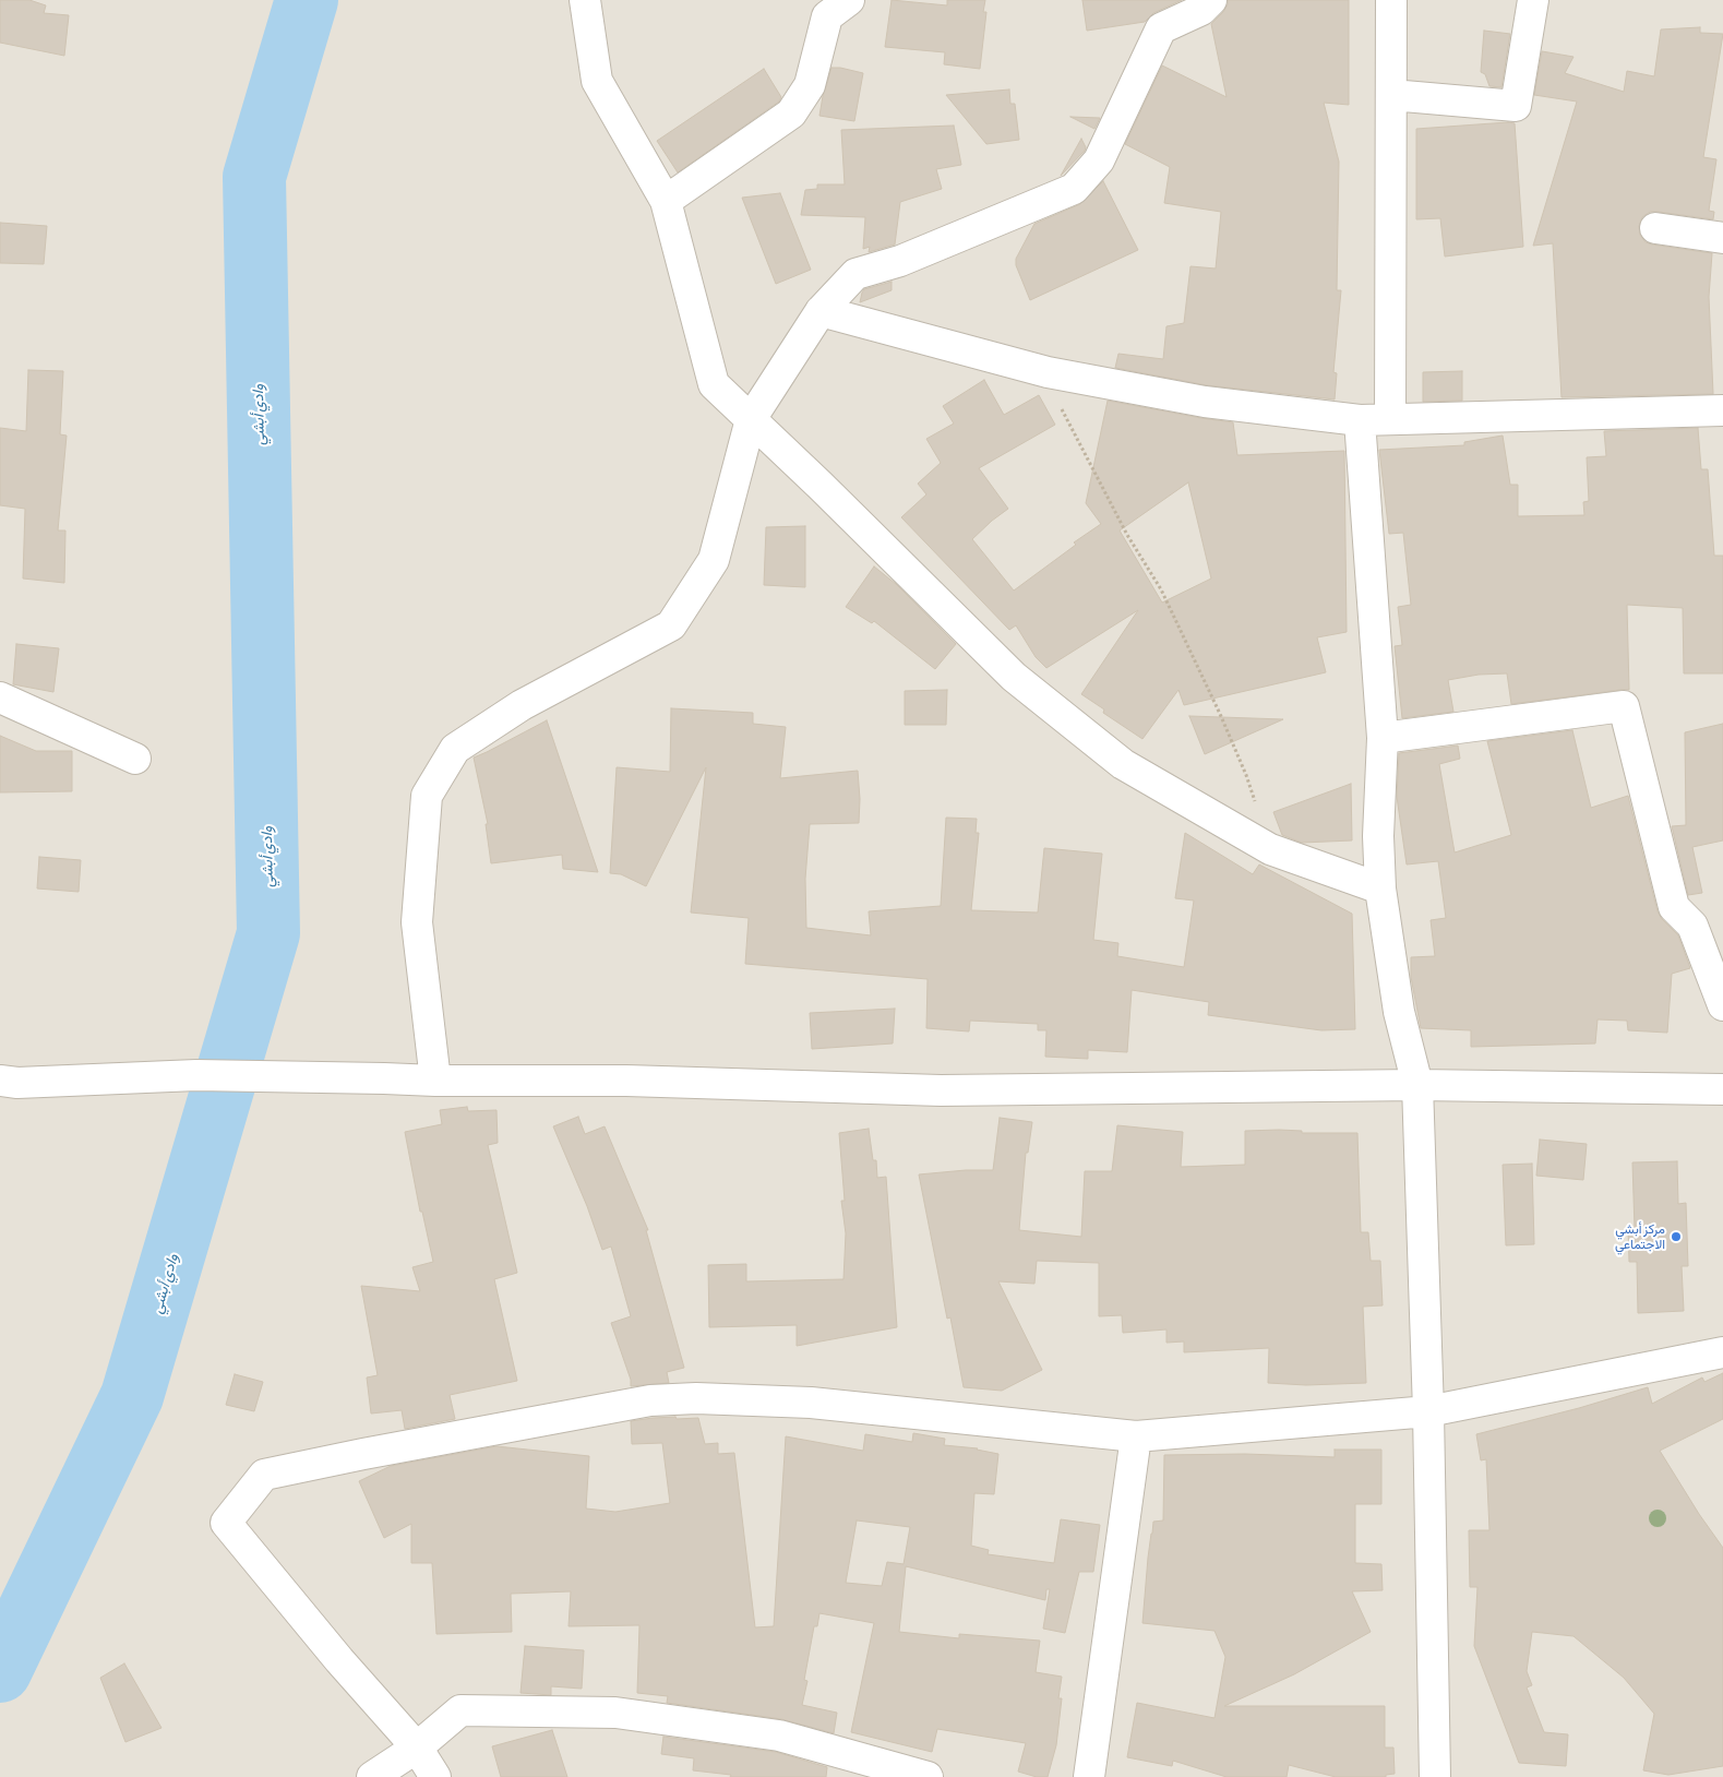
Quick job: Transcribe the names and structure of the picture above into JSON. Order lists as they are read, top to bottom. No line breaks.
{"water":["وادي أبشي"],"places":["مركز أبشي الاجتماعي"]}
